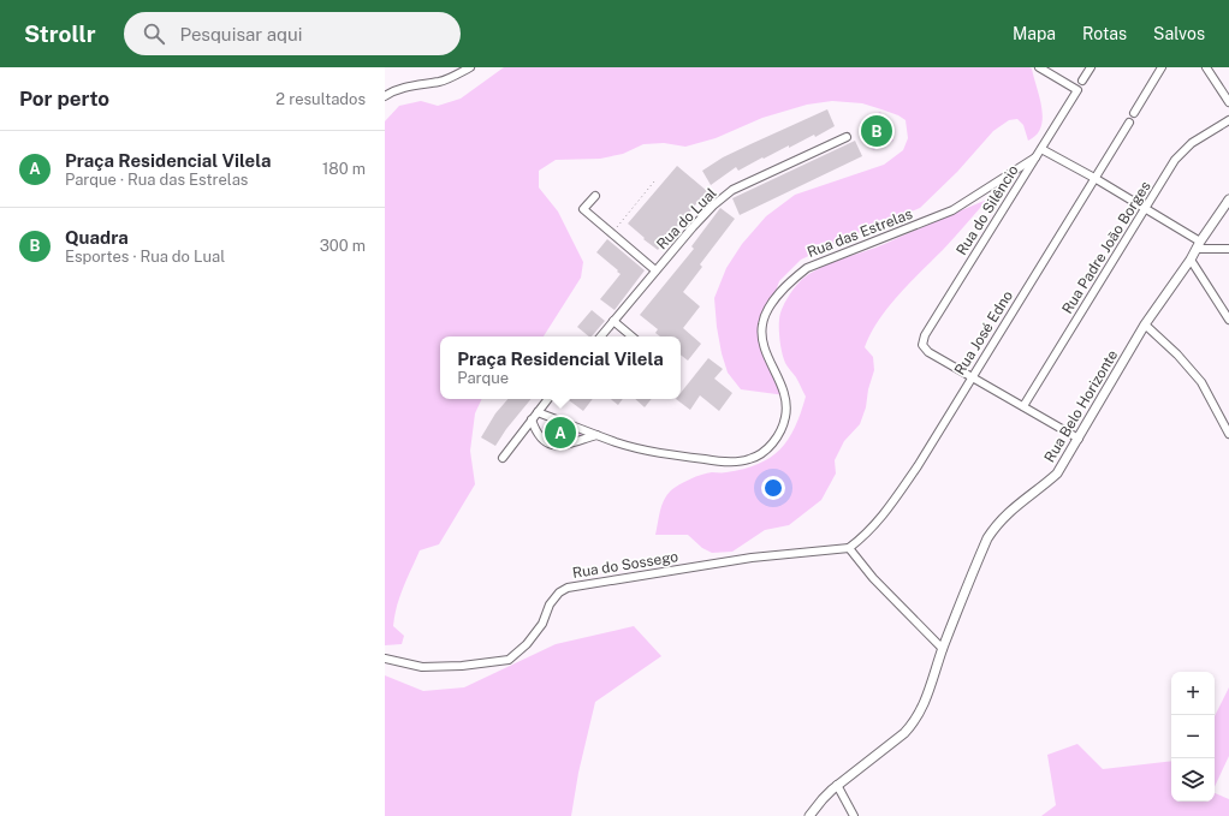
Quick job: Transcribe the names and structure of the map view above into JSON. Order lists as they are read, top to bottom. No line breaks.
{"streets":{"street":["Rua do Silêncio","Rua do Lual","Rua das Estrelas","Rua Padre João Borges","Rua José Edno","Rua Belo Horizonte","Rua do Sossego"]},"crossings":[["Rua do Silêncio","Rua das Estrelas"],["Rua do Silêncio","Rua José Edno"],["Rua José Edno","Rua do Sossego"]],"page":{"header":"Strollr","search":"Pesquisar aqui","nav":["Mapa","Rotas","Salvos"],"heading":["Por perto","2 resultados"],"pins":["B","A"],"list":[{"mark":"A","name":"Praça Residencial Vilela","note":"Parque · Rua das Estrelas","value":"180 m"},{"mark":"B","name":"Quadra","note":"Esportes · Rua do Lual","value":"300 m"}],"popup":["Praça Residencial Vilela","Parque"],"map_buttons":["+","−"]}}
